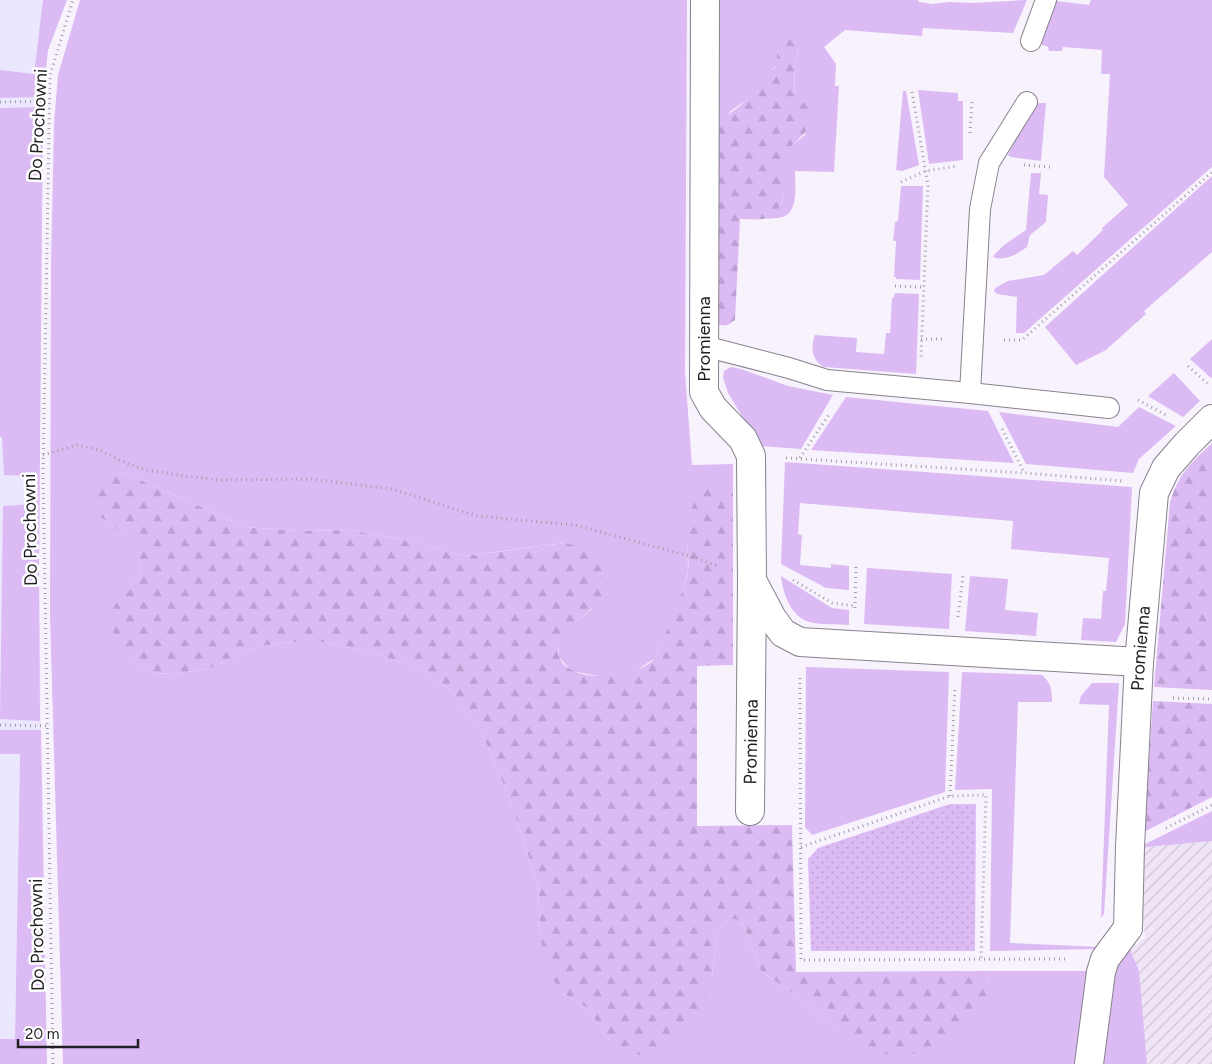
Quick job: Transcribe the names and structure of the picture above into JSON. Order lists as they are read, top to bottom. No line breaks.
{"streets":{"street":["Promienna"],"path":["Do Prochowni"]},"scale_bar":"20 m"}
